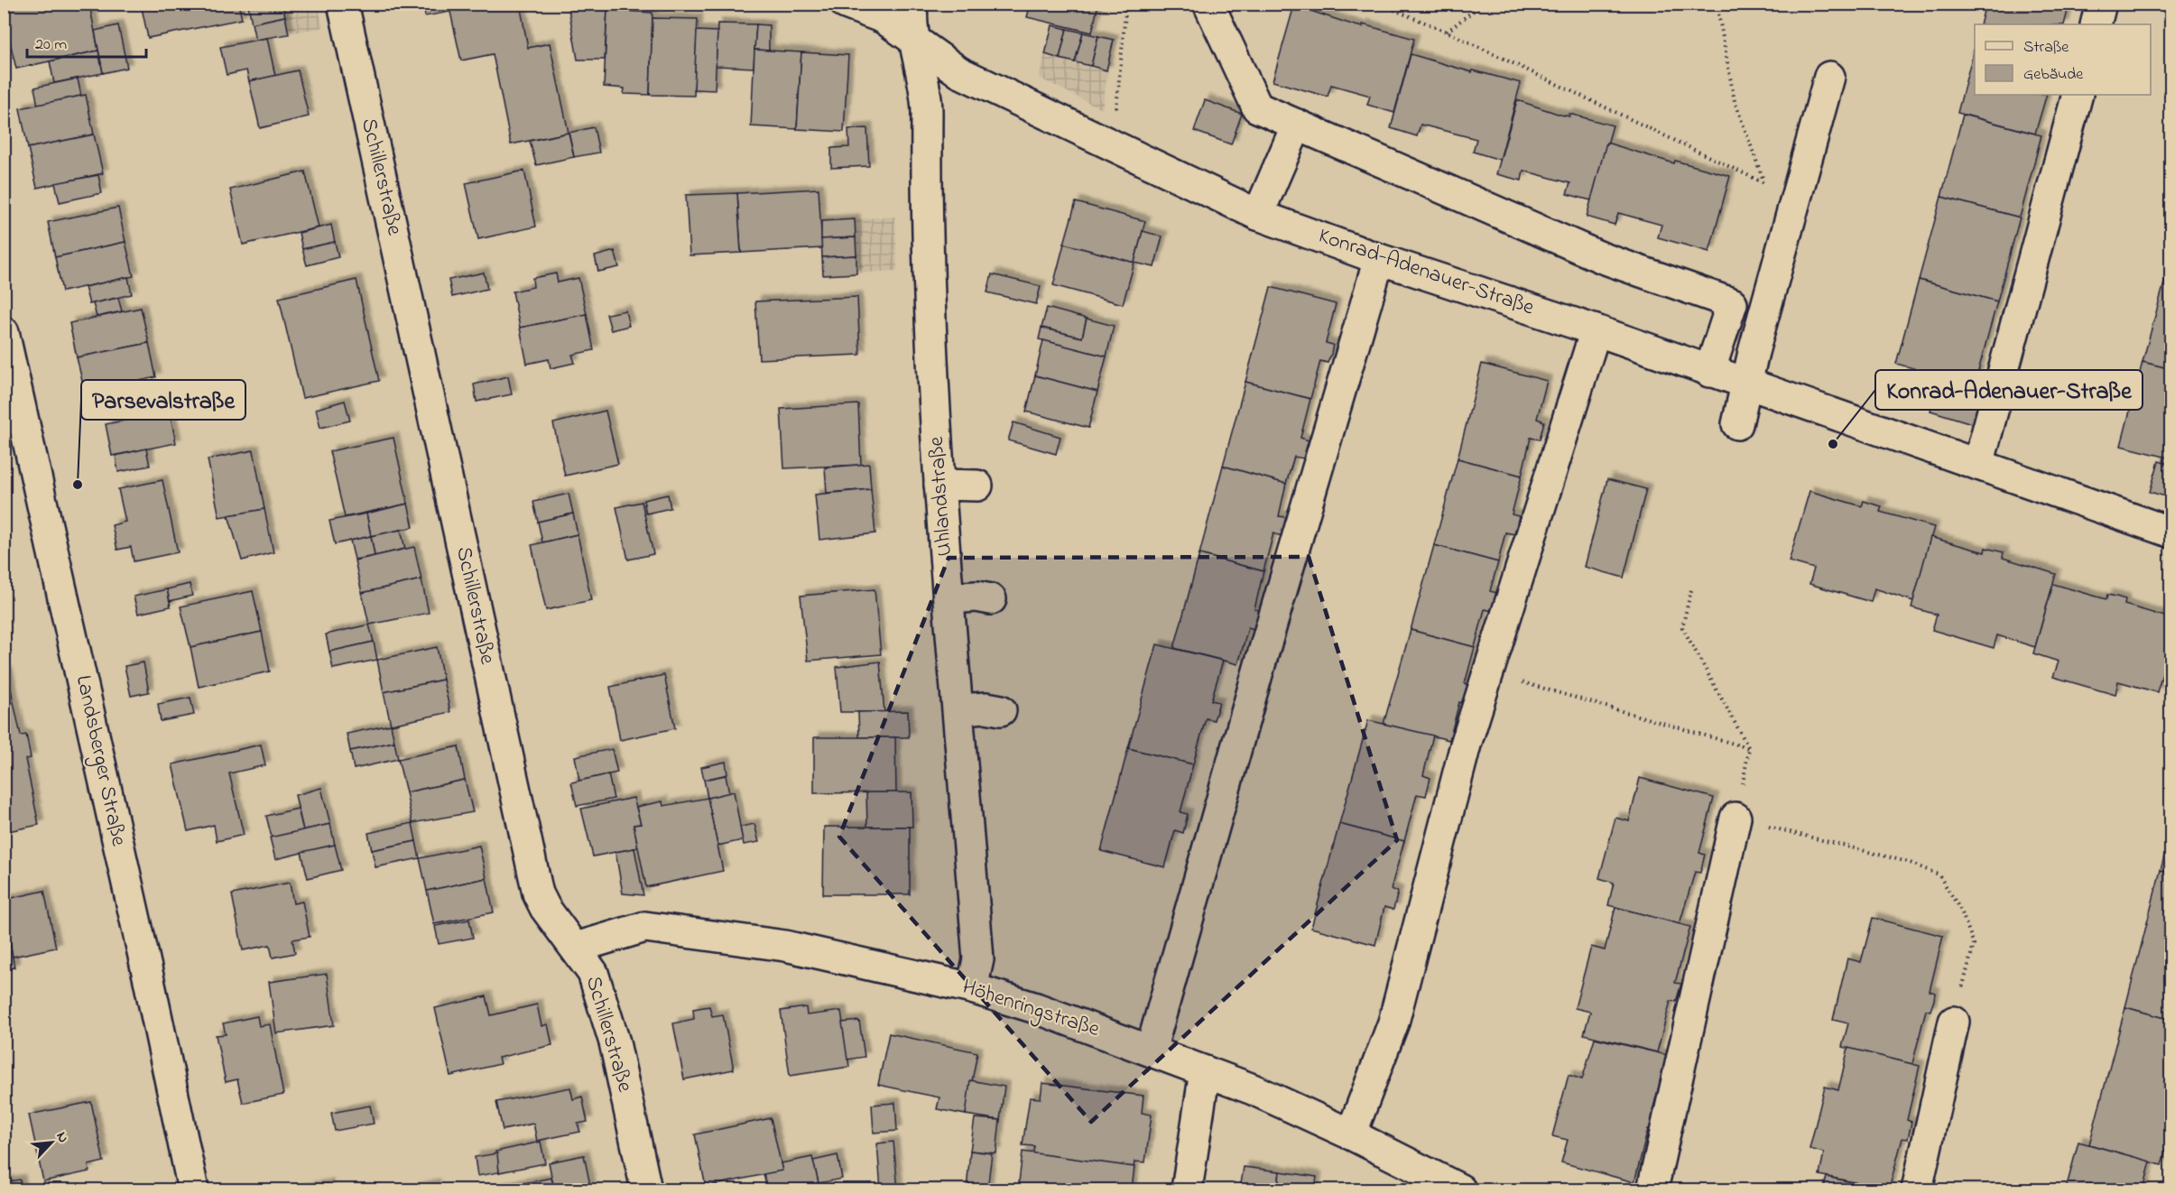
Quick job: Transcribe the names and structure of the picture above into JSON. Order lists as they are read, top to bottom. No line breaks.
{"streets":{"street":["Schillerstraße","Konrad-Adenauer-Straße","Uhlandstraße","Landsberger Straße","Höhenringstraße"]},"crossings":[["Schillerstraße","Höhenringstraße"],["Konrad-Adenauer-Straße","Uhlandstraße"],["Uhlandstraße","Höhenringstraße"]],"places":["Konrad-Adenauer-Straße","Parsevalstraße"],"legend":["Straße","Gebäude"],"scale_bar":"20 m","north":"top right"}
